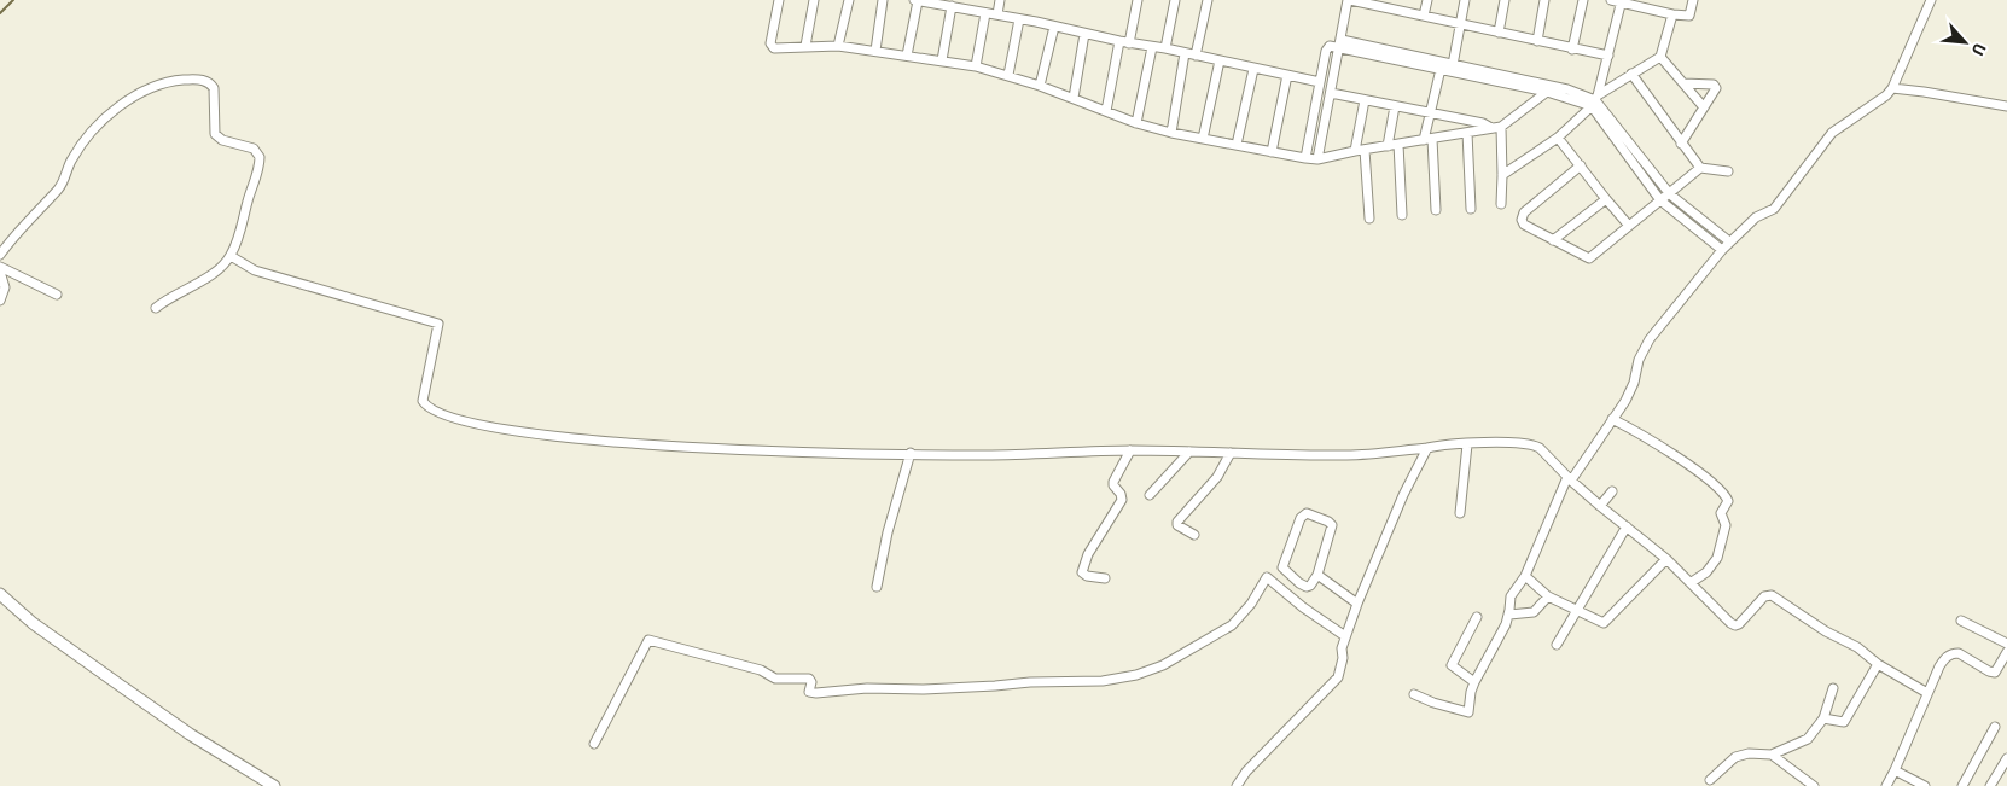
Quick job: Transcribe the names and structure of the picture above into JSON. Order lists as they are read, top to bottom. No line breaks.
{"north":"bottom right"}
